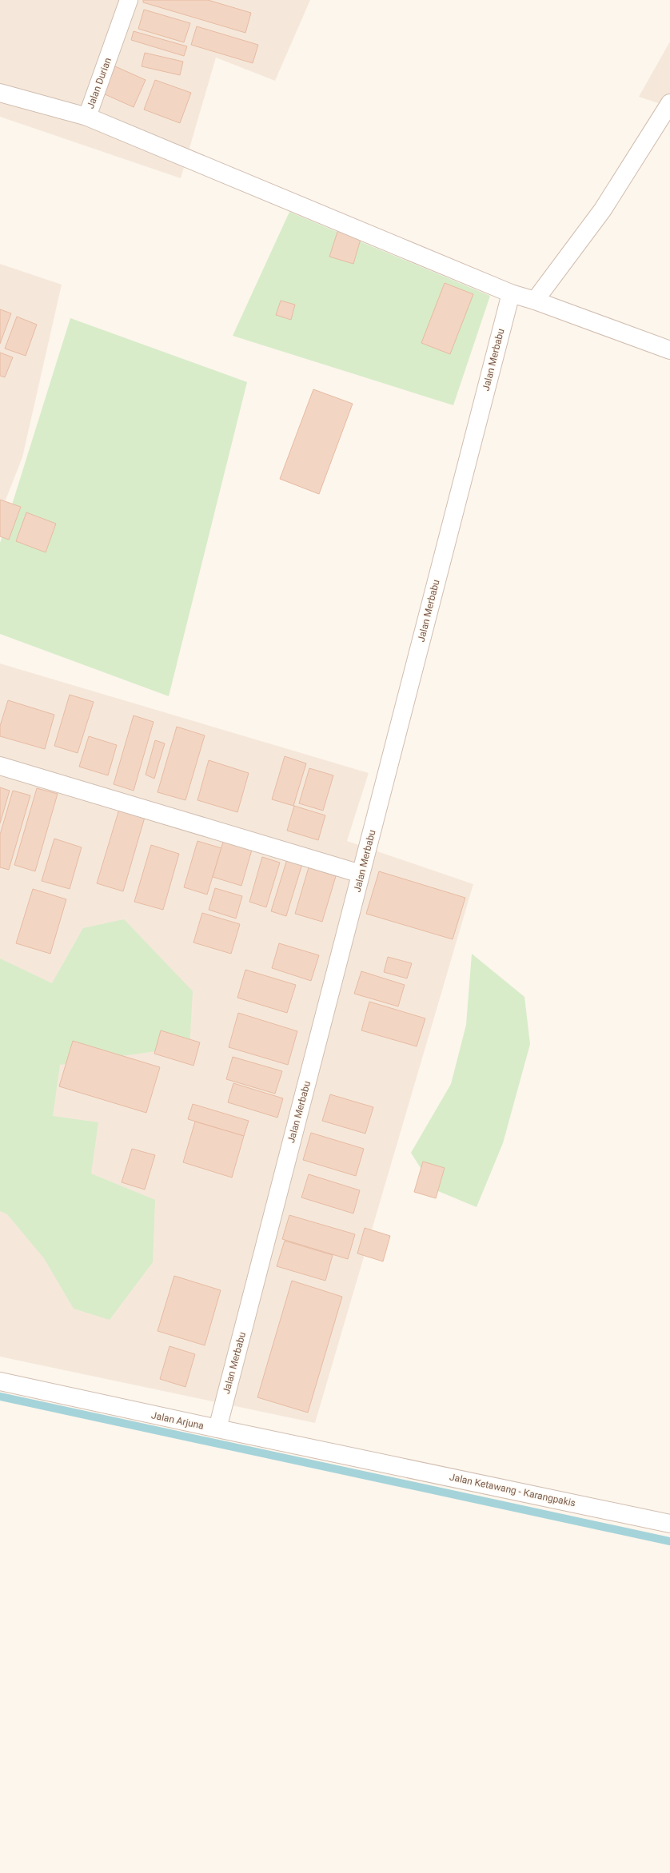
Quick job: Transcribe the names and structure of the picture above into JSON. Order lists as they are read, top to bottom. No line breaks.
{"streets":{"street":["Jalan Durian","Jalan Merbabu","Jalan Arjuna","Jalan Ketawang - Karangpakis"]},"crossings":[["Jalan Merbabu","Jalan Arjuna"],["Jalan Arjuna","Jalan Ketawang - Karangpakis"]]}
